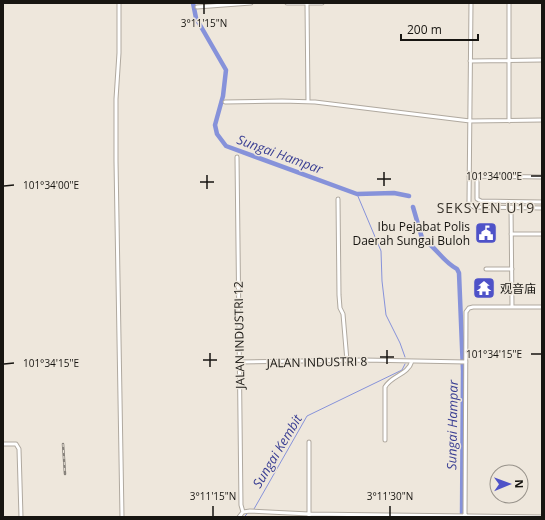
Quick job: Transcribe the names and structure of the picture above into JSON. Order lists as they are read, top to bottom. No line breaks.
{"streets":{"street":["JALAN INDUSTRI 12","JALAN INDUSTRI 8"]},"crossings":[["JALAN INDUSTRI 12","JALAN INDUSTRI 8"]],"districts":["SEKSYEN U19"],"water":["Sungai Hampar","Sungai Kembit"],"places":{"public building":["Ibu Pejabat Polis Daerah Sungai Buloh"],"temple":["观音庙"]},"scale_bar":"200 m","north":"right","coordinates":["3°11'15\"N","101°34'00\"E","101°34'15\"E","3°11'30\"N"]}
